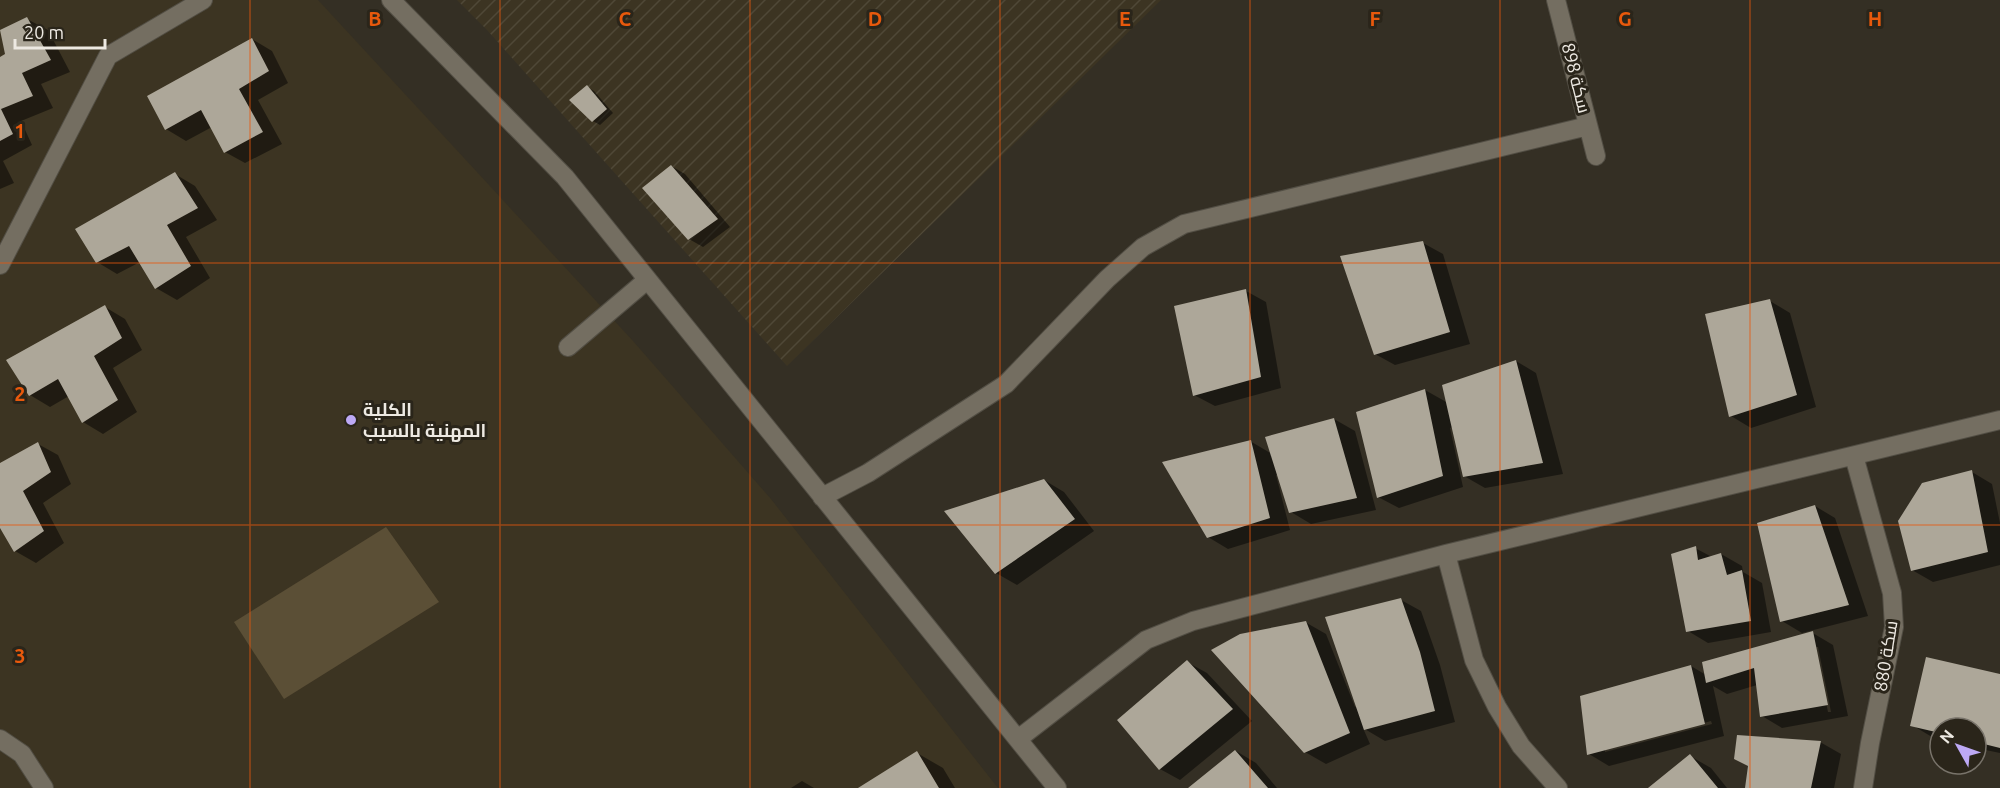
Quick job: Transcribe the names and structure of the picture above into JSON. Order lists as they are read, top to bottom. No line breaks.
{"streets":{"street":["سكة 898","سكة 880"]},"places":["الكلية المهنية بالسيب"],"scale_bar":"20 m","north":"top left","grid":{"columns":["B","C","D","E","F","G","H"],"rows":["1","2","3"]}}
